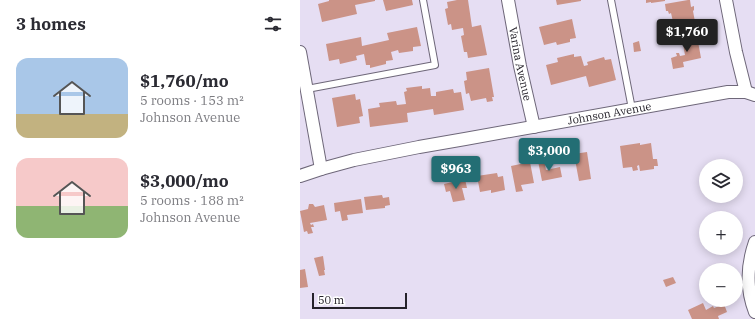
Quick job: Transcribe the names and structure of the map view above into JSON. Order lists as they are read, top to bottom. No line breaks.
{"streets":{"street":["Varina Avenue","Johnson Avenue"]},"crossings":[["Varina Avenue","Johnson Avenue"]],"scale_bar":"50 m","page":{"heading":"3 homes","price":["$1,760","$3,000","$963"],"list":[{"name":"$1,760/mo","note":"5 rooms · 153 m² · Johnson Avenue"},{"name":"$3,000/mo","note":"5 rooms · 188 m² · Johnson Avenue"}],"map_buttons":["+","−"],"scale":"50 m"}}
